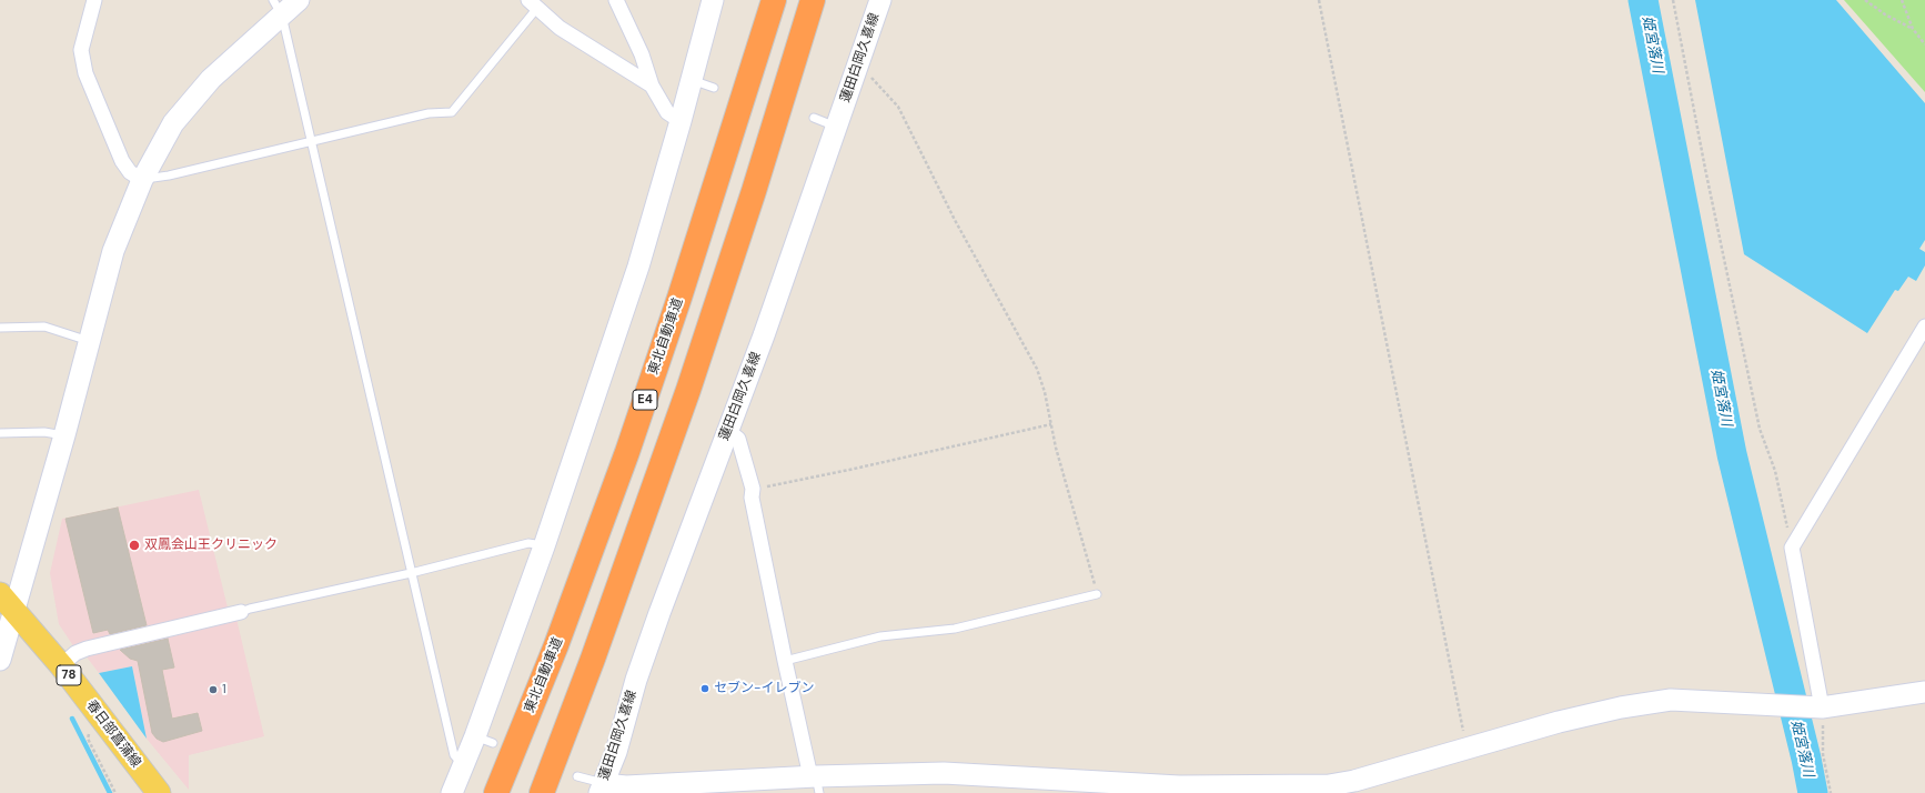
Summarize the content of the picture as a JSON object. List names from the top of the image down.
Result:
{
  "streets": {
    "highway": ["東北自動車道", "E4"],
    "main road": ["78", "春日部菖蒲線"],
    "street": ["蓮田白岡久喜線"]
  },
  "water": ["姫宮落川"],
  "places": ["双鳳会山王クリニック", "セブン-イレブン", "1"]
}
